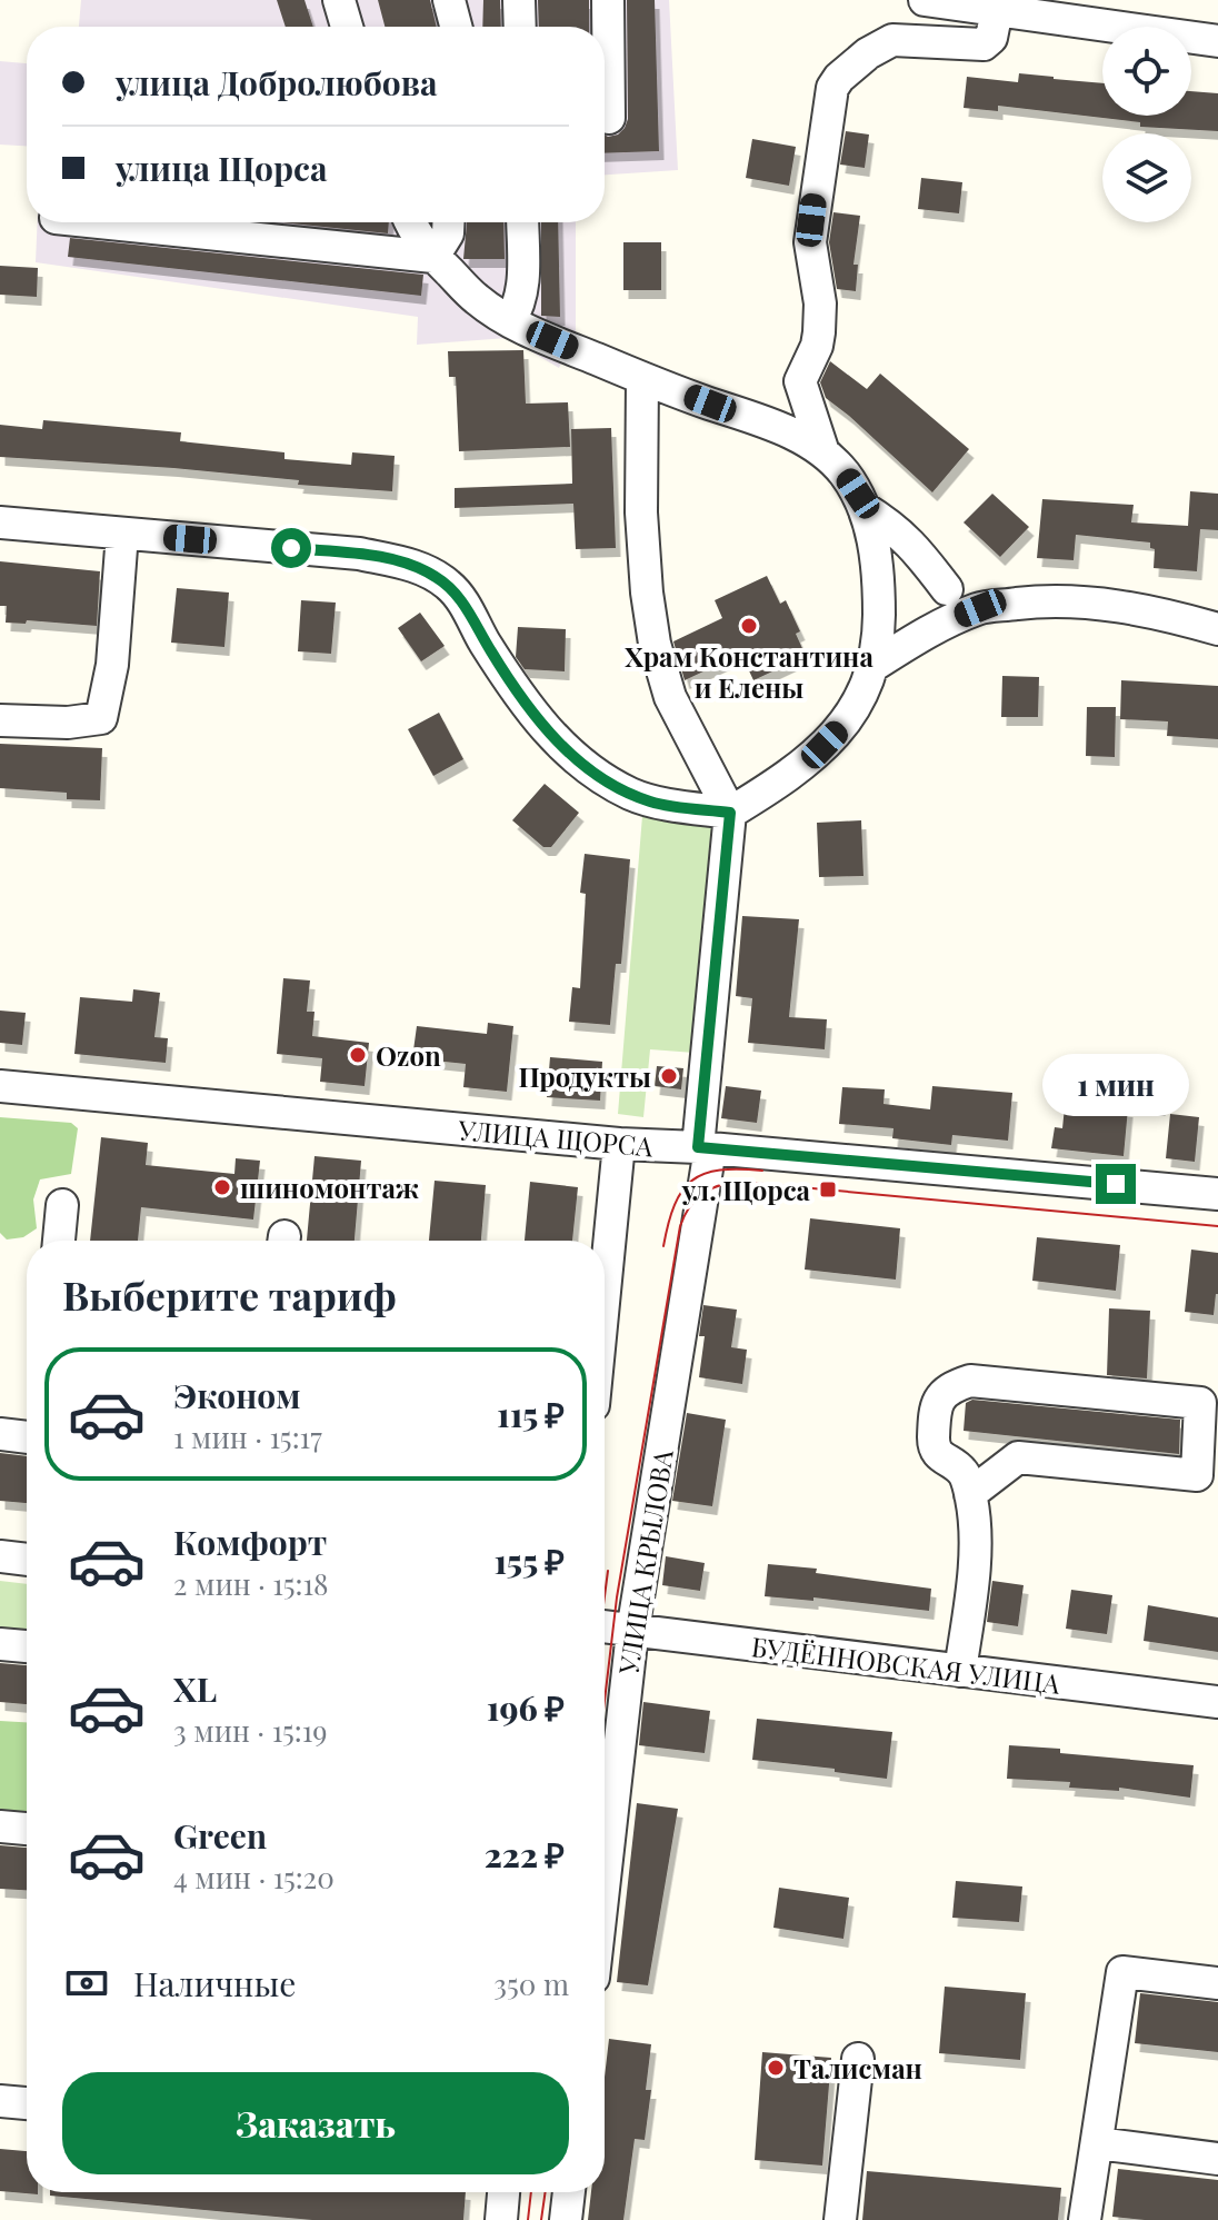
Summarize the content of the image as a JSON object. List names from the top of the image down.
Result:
{
  "streets": {
    "street": ["УЛИЦА ЩОРСА", "УЛИЦА КРЫЛОВА", "БУДЁННОВСКАЯ УЛИЦА"]
  },
  "crossings": [
    ["УЛИЦА ЩОРСА", "УЛИЦА КРЫЛОВА"],
    ["УЛИЦА КРЫЛОВА", "БУДЁННОВСКАЯ УЛИЦА"]
  ],
  "places": {
    "other": [
      "Храм Константина и Елены",
      "Ozon",
      "Продукты",
      "шиномонтаж",
      "Талисман"
    ],
    "transit": ["ул. Щорса"]
  },
  "page": {
    "banner": ["улица Добролюбова", "улица Щорса"],
    "bubble": "1 мин",
    "heading": "Выберите тариф",
    "list": [
      {
        "name": "Эконом",
        "note": "1 мин · 15:17",
        "value": "115 ₽"
      },
      {
        "name": "Комфорт",
        "note": "2 мин · 15:18",
        "value": "155 ₽"
      },
      {
        "name": "XL",
        "note": "3 мин · 15:19",
        "value": "196 ₽"
      },
      {
        "name": "Green",
        "note": "4 мин · 15:20",
        "value": "222 ₽"
      }
    ],
    "pay": ["Наличные", "350 m"],
    "buttons": "Заказать"
  }
}
